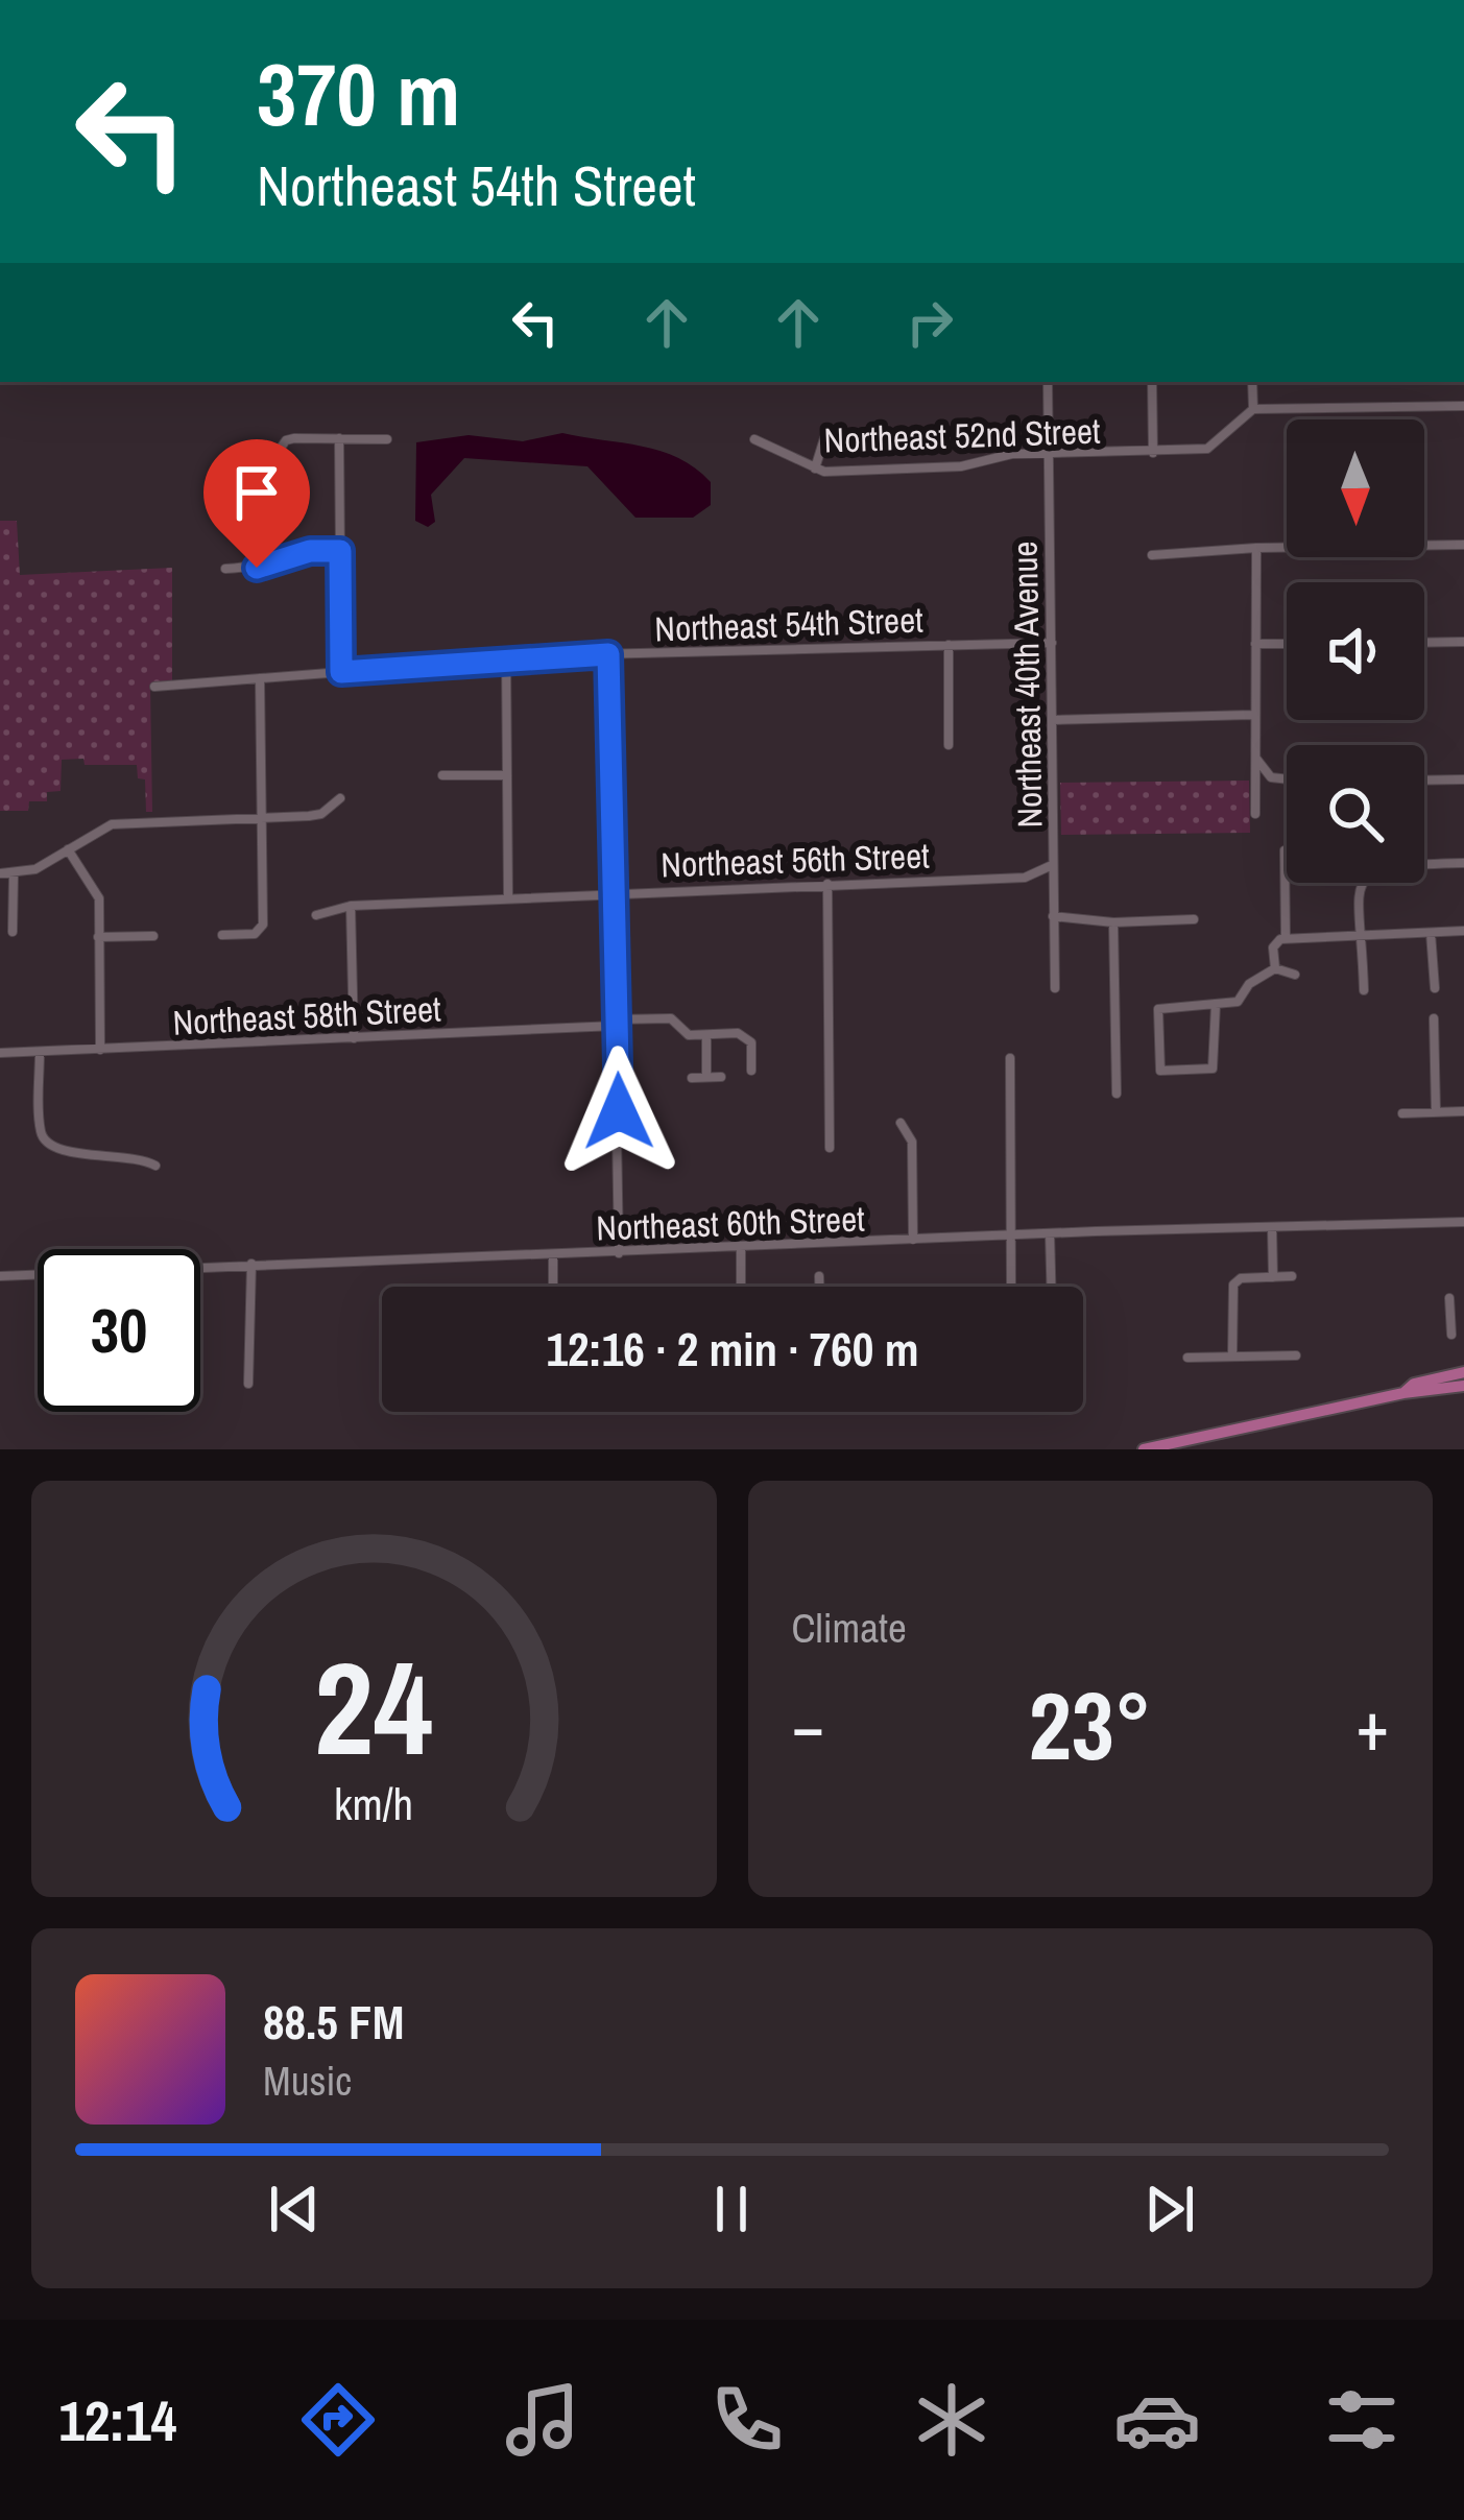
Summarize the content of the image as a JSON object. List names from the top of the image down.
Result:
{
  "streets": {
    "street": [
      "Northeast 52nd Street",
      "Northeast 54th Street",
      "Northeast 40th Avenue",
      "Northeast 56th Street",
      "Northeast 58th Street",
      "Northeast 60th Street"
    ]
  },
  "crossings": [
    ["Northeast 52nd Street", "Northeast 40th Avenue"],
    ["Northeast 54th Street", "Northeast 40th Avenue"],
    ["Northeast 40th Avenue", "Northeast 56th Street"]
  ],
  "north": "bottom",
  "page": {
    "turn": ["370 m", "Northeast 54th Street"],
    "limit": "30",
    "trip": "12:16 · 2 min · 760 m",
    "tile": "Climate",
    "heat": ["−", "23°", "+"],
    "song": ["88.5 FM", "Music"],
    "tabs": "12:14",
    "gauge": ["24", "km/h"]
  }
}
